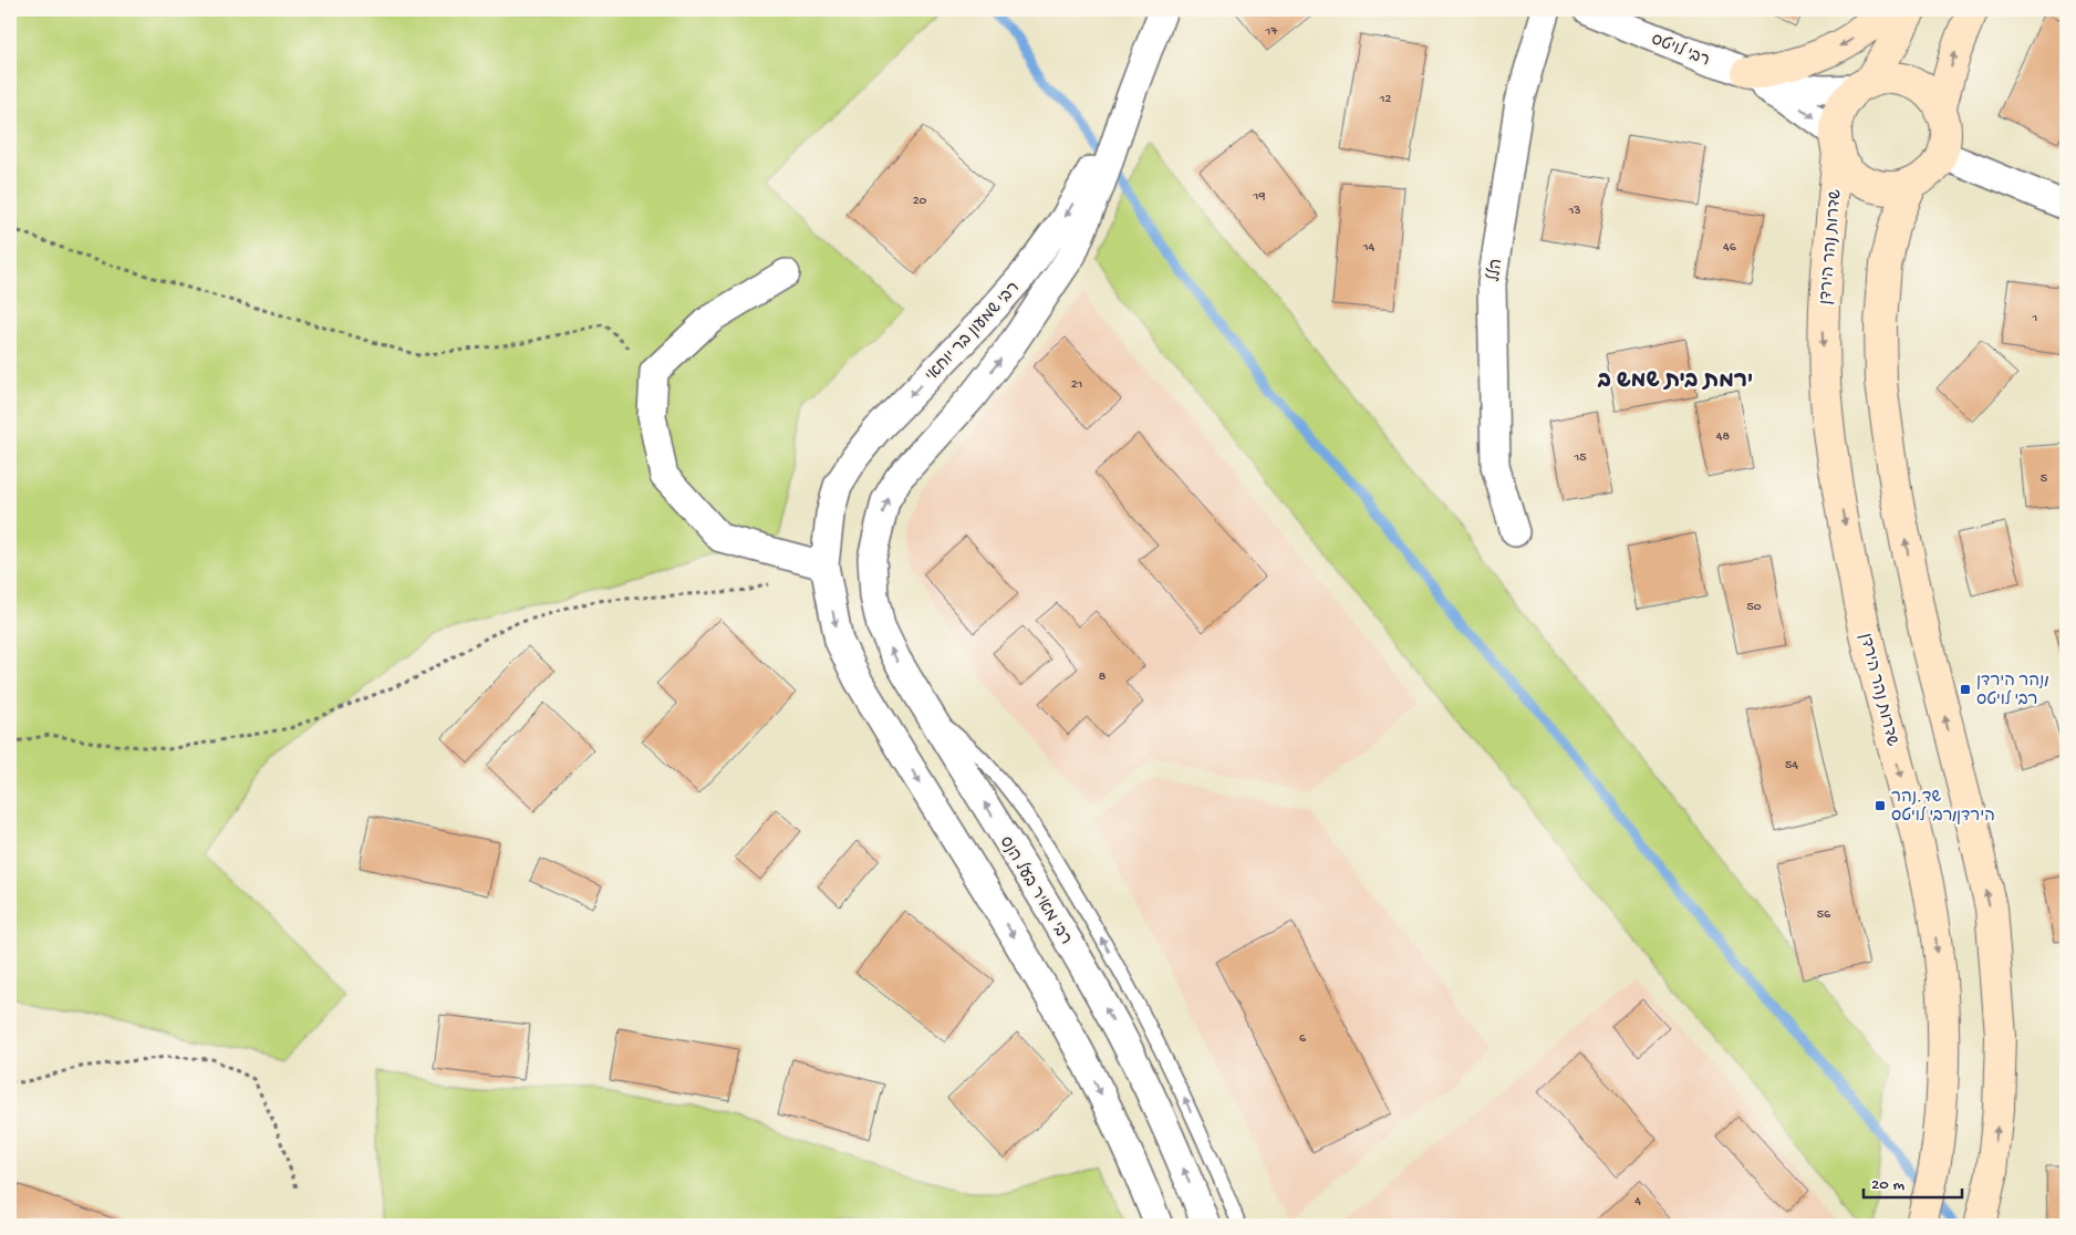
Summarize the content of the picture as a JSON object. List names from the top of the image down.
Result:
{
  "streets": {
    "main road": ["שדרות נהר הירדן"],
    "street": [
      "רבי לויטס",
      "הלל",
      "רבי שמעון בר יוחאי",
      "רבי מאיר בעל הנס"
    ]
  },
  "crossings": [
    ["רבי לויטס", "שדרות נהר הירדן"],
    ["רבי שמעון בר יוחאי", "רבי מאיר בעל הנס"]
  ],
  "districts": ["רמת בית שמש ב'"],
  "places": {
    "transit": ["נהר הירדן/ רבי לויטס", "שד.נהר הירדן/רבי לויטס"]
  },
  "house_numbers": [
    "17",
    "12",
    "19",
    "20",
    "13",
    "14",
    "46",
    "1",
    "21",
    "48",
    "15",
    "5",
    "50",
    "8",
    "54",
    "56",
    "6",
    "4"
  ],
  "scale_bar": "20 m"
}
